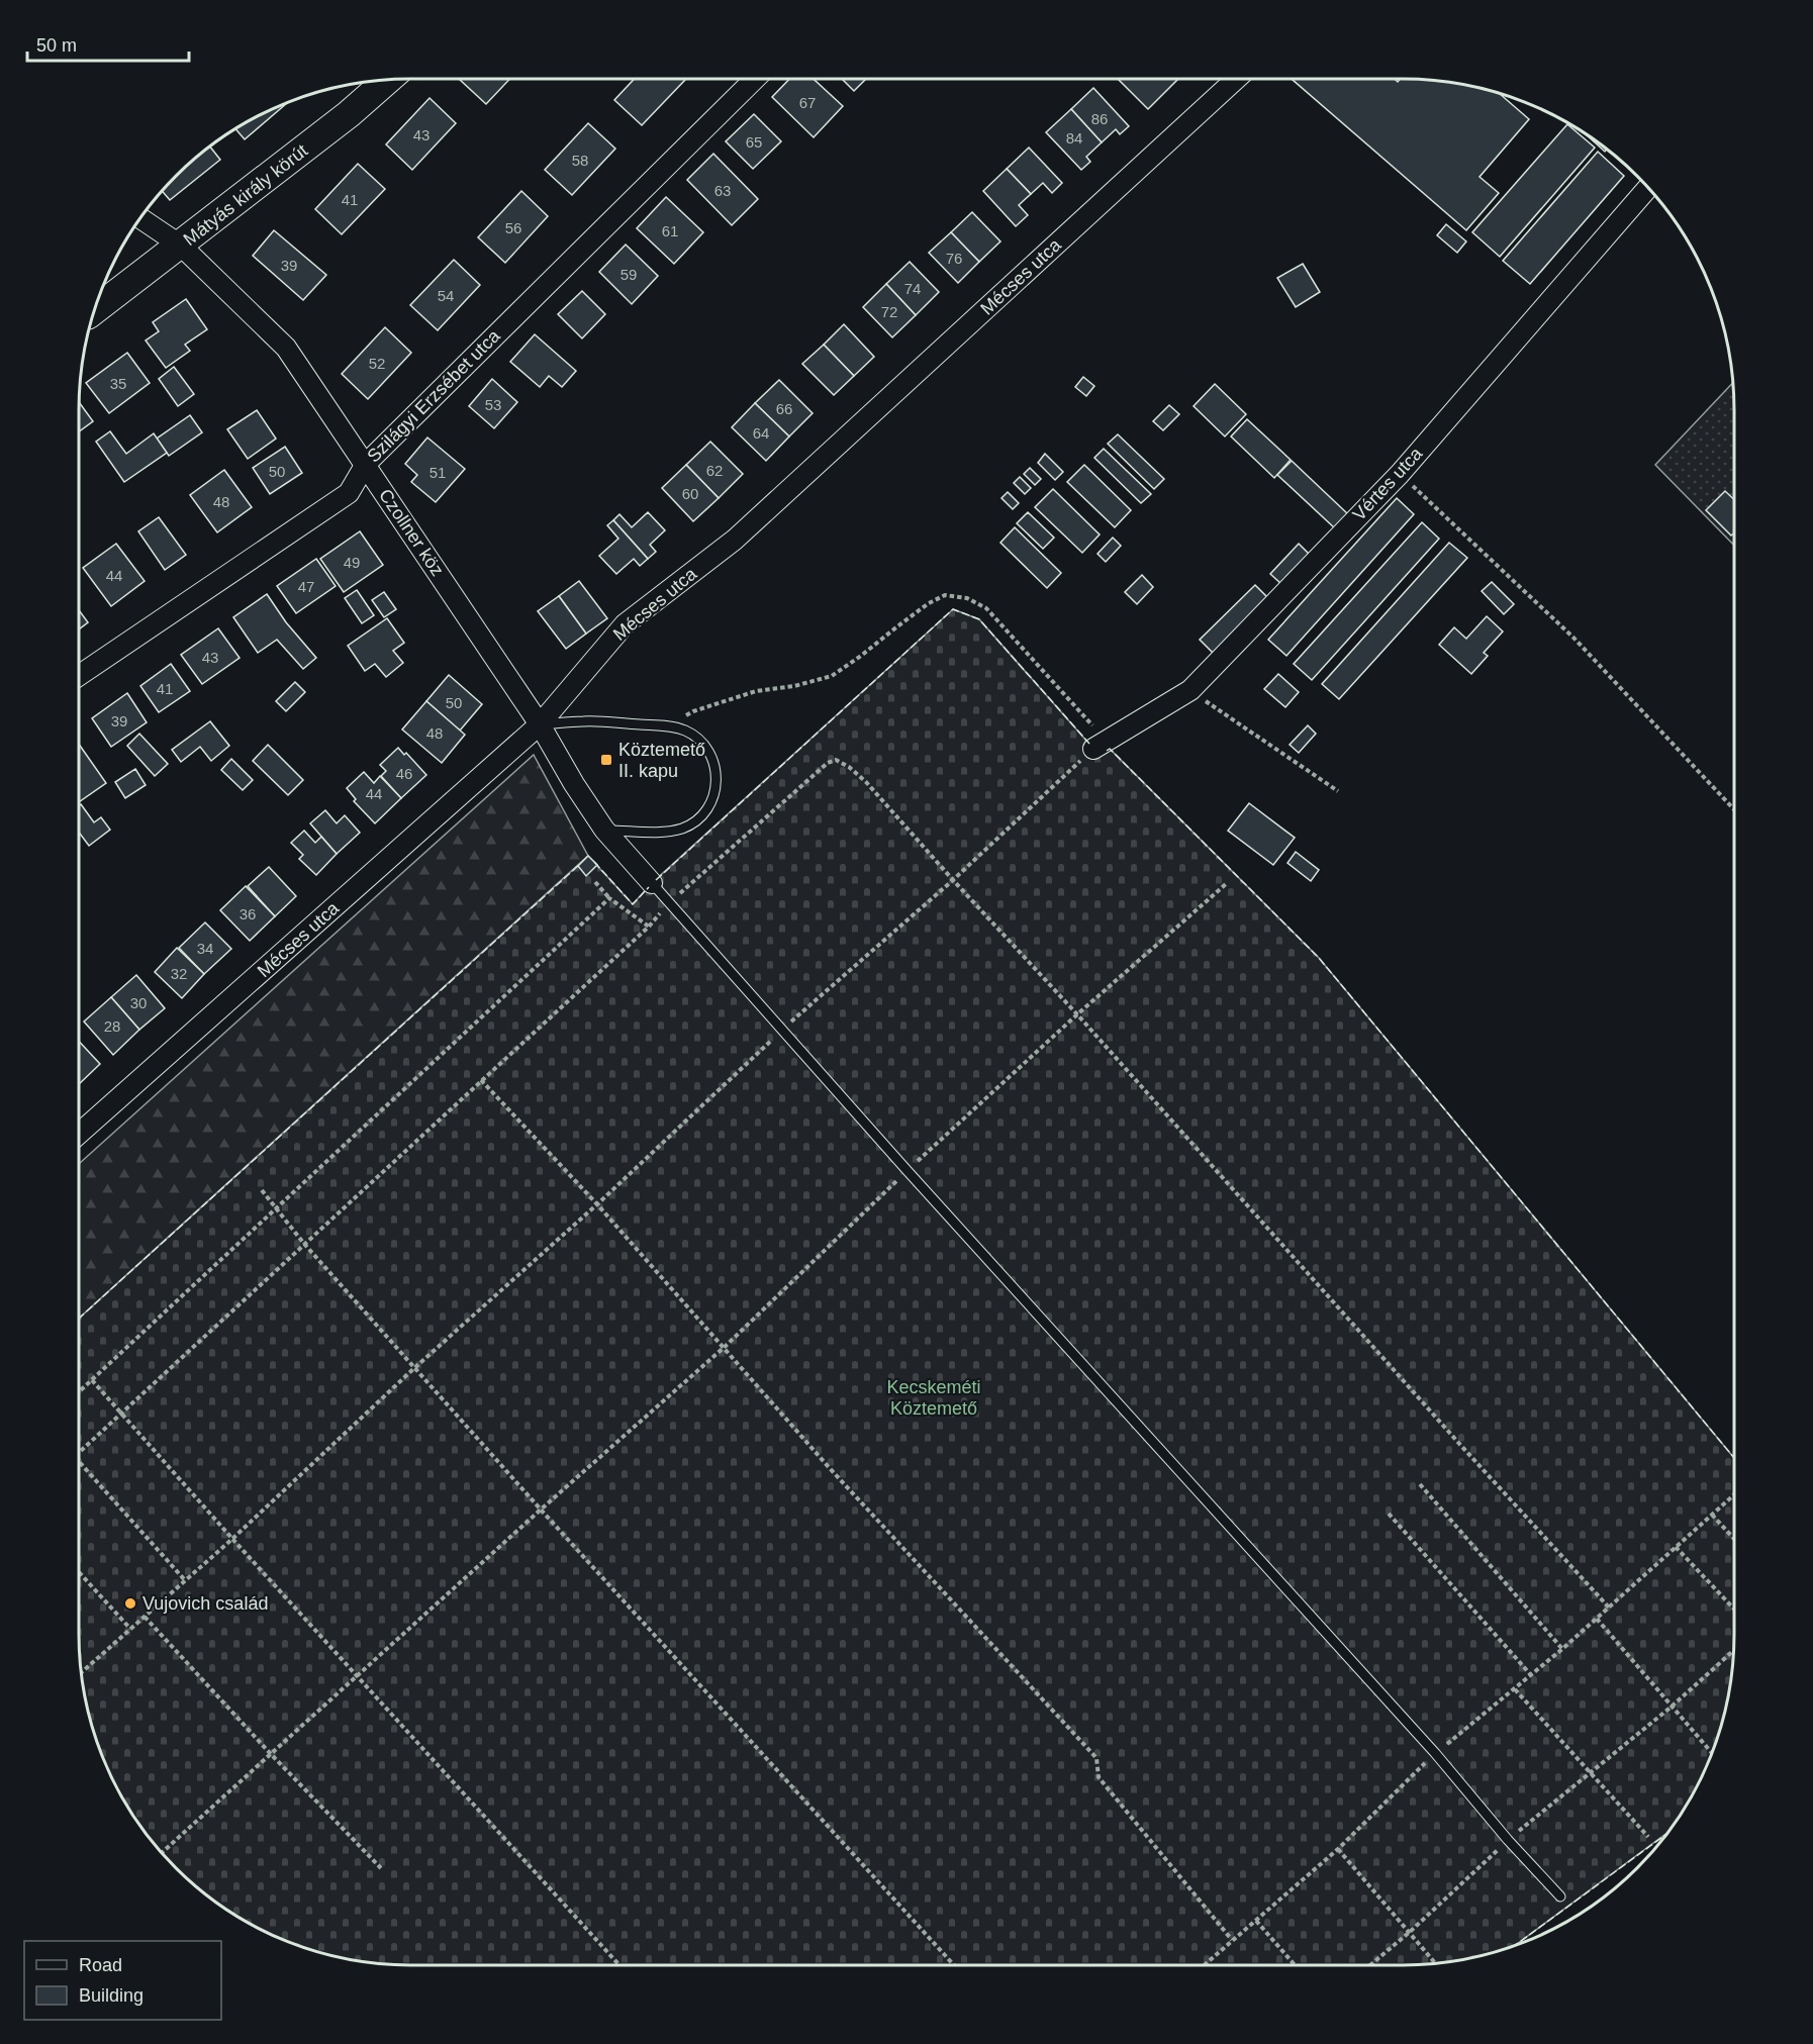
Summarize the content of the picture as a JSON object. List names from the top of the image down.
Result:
{
  "streets": {
    "street": [
      "Mátyás király körút",
      "Mécses utca",
      "Szilágyi Erzsébet utca",
      "Vértes utca",
      "Czollner köz"
    ]
  },
  "crossings": [
    ["Mátyás király körút", "Czollner köz"],
    ["Mécses utca", "Czollner köz"],
    ["Szilágyi Erzsébet utca", "Czollner köz"]
  ],
  "parks": ["Kecskeméti Köztemető"],
  "places": {
    "transit": ["Köztemető II. kapu"],
    "other": ["Vujovich család"]
  },
  "house_numbers": [
    "67",
    "86",
    "43",
    "84",
    "65",
    "58",
    "63",
    "41",
    "56",
    "61",
    "76",
    "39",
    "59",
    "74",
    "54",
    "72",
    "52",
    "35",
    "53",
    "66",
    "64",
    "62",
    "50",
    "51",
    "60",
    "48",
    "49",
    "44",
    "47",
    "43",
    "41",
    "50",
    "39",
    "48",
    "46",
    "44",
    "36",
    "34",
    "32",
    "30",
    "28"
  ],
  "legend": ["Road", "Building"],
  "scale_bar": "50 m"
}
